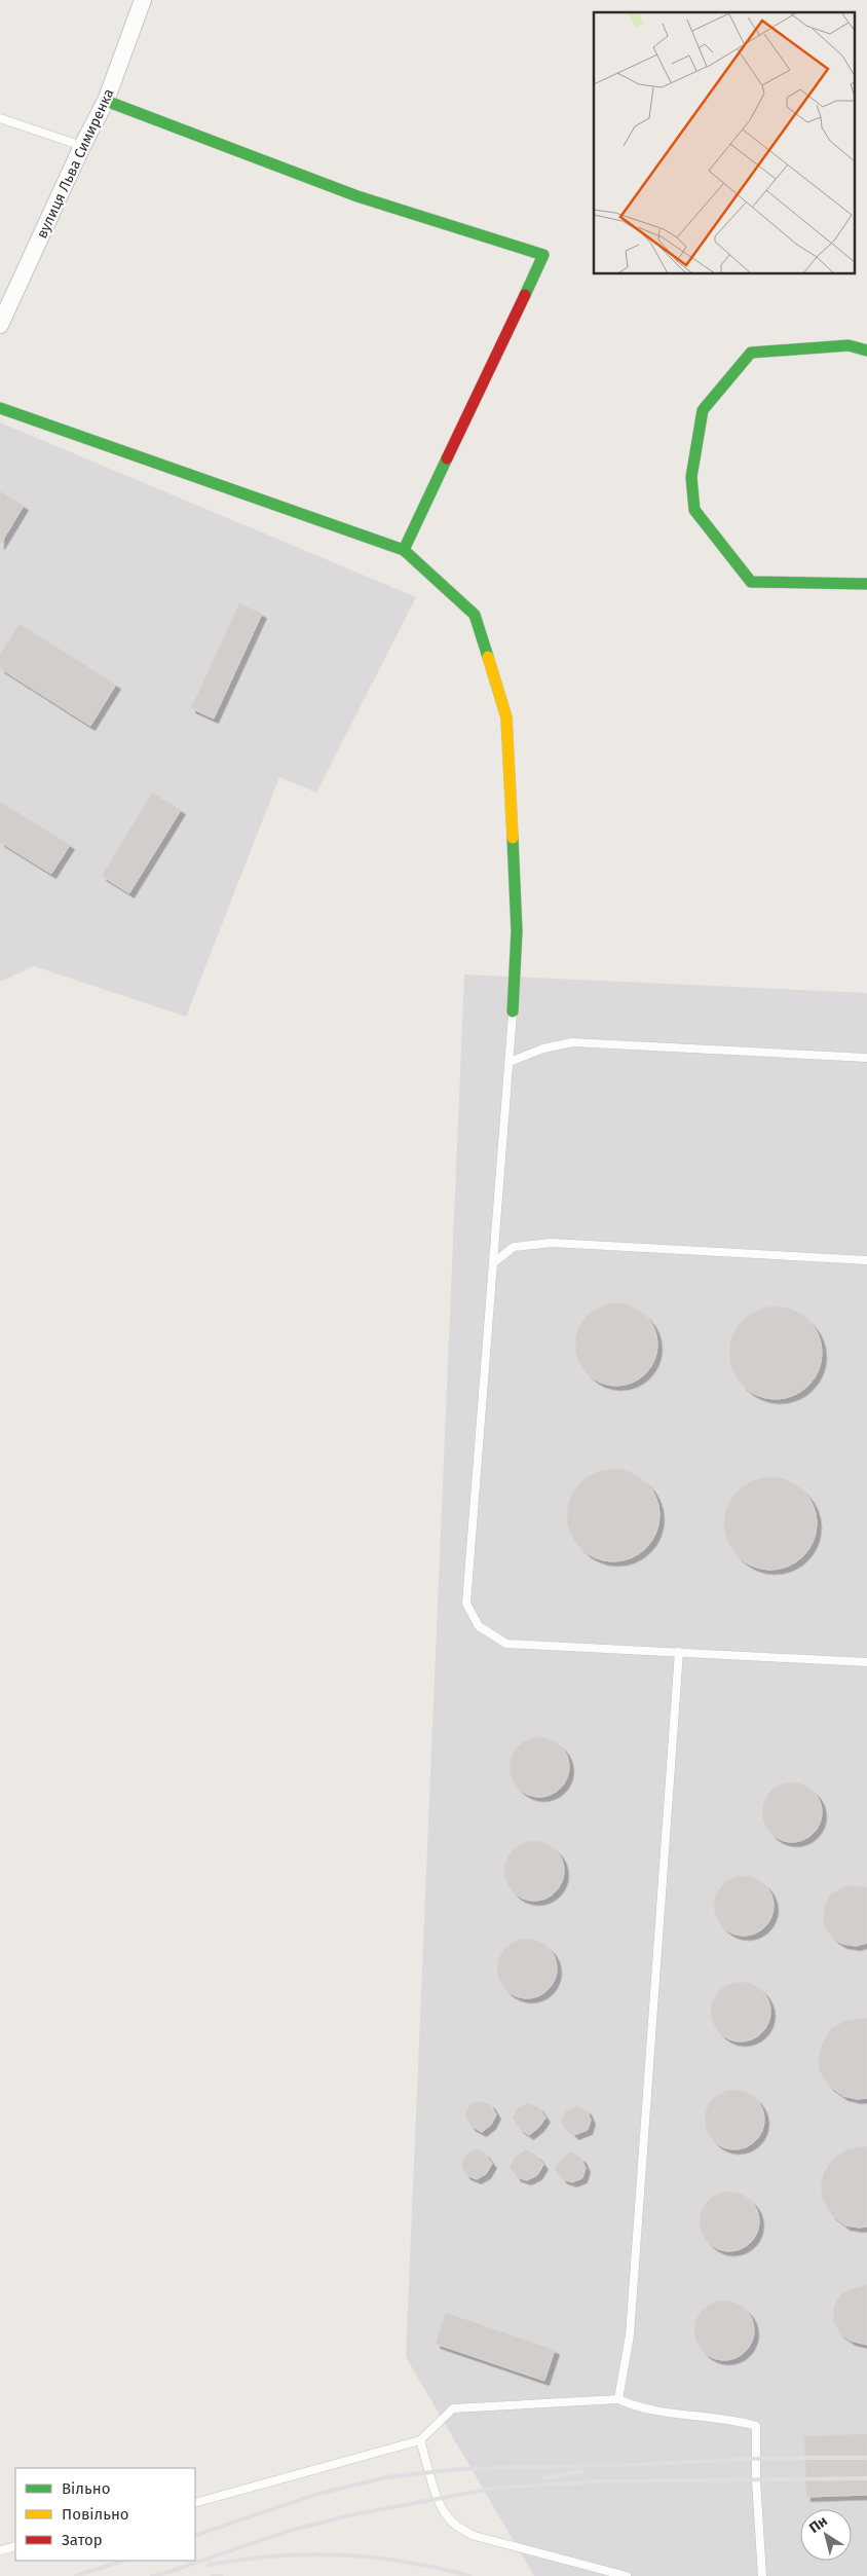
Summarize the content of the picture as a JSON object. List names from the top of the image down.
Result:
{
  "streets": {
    "street": ["вулиця Льва Симиренка"]
  },
  "legend": ["Вільно", "Повільно", "Затор"],
  "north": "top left"
}
